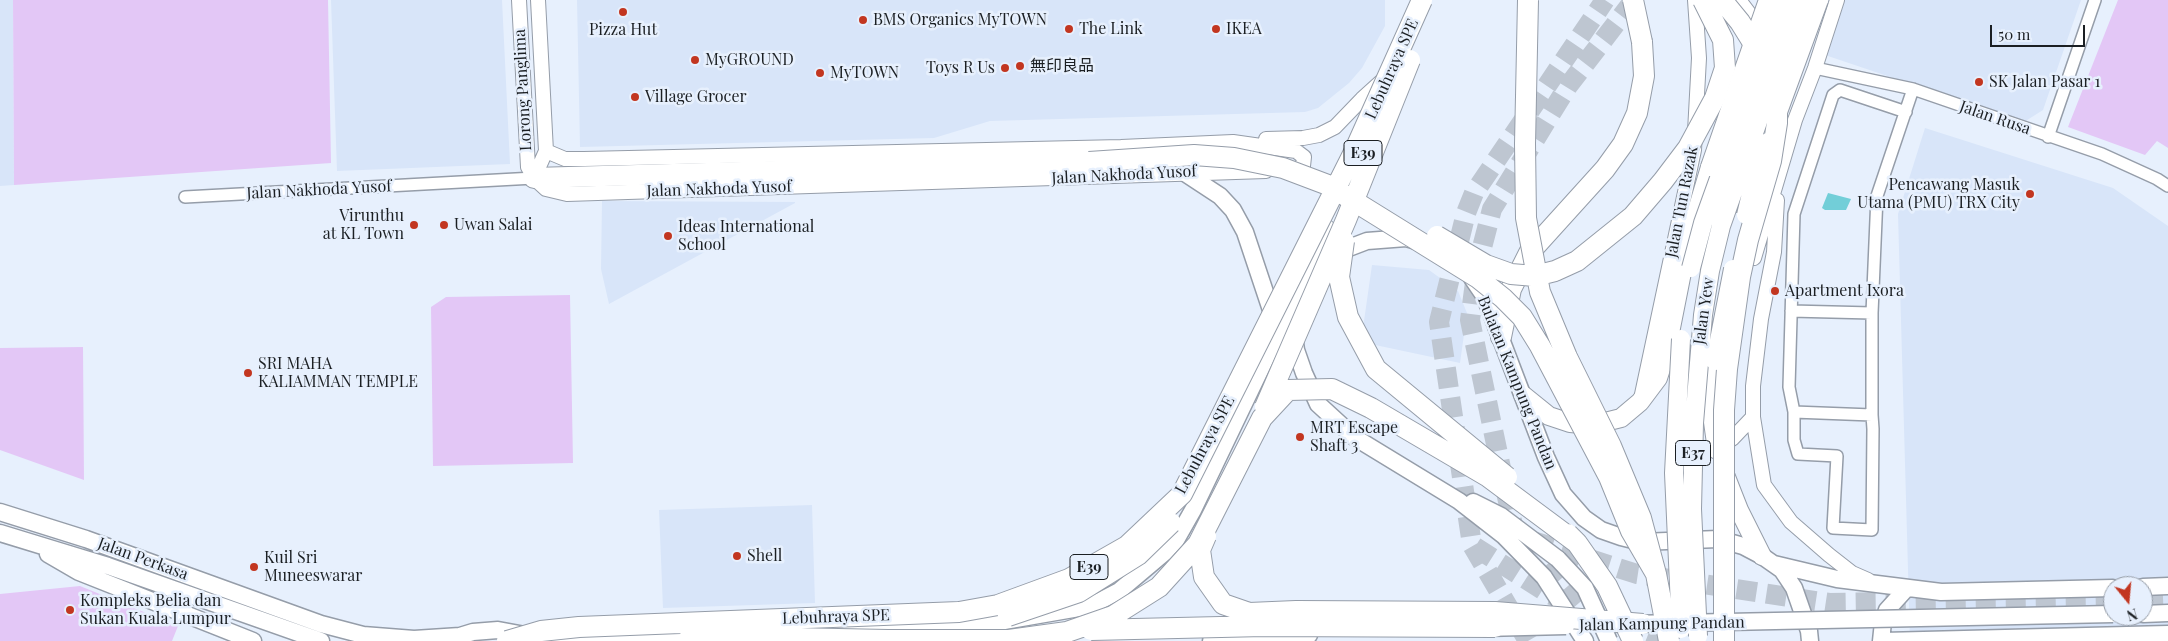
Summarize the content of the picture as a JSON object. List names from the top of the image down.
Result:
{
  "streets": {
    "highway": ["Lebuhraya SPE", "E39"],
    "main road": [
      "Jalan Yew",
      "Bulatan Kampung Pandan",
      "E37",
      "Jalan Perkasa",
      "Jalan Kampung Pandan"
    ],
    "street": [
      "Lorong Panglima",
      "Jalan Rusa",
      "Jalan Nakhoda Yusof",
      "Jalan Tun Razak"
    ]
  },
  "crossings": [
    ["Lorong Panglima", "Jalan Nakhoda Yusof"]
  ],
  "places": [
    "Pizza Hut",
    "BMS Organics MyTOWN",
    "The Link",
    "IKEA",
    "MyGROUND",
    "無印良品",
    "Toys R Us",
    "MyTOWN",
    "SK Jalan Pasar 1",
    "Village Grocer",
    "Pencawang Masuk Utama (PMU) TRX City",
    "Virunthu at KL Town",
    "Uwan Salai",
    "Ideas International School",
    "Apartment Ixora",
    "SRI MAHA KALIAMMAN TEMPLE",
    "MRT Escape Shaft 3",
    "Shell",
    "Kuil Sri Muneeswarar",
    "Kompleks Belia dan Sukan Kuala Lumpur"
  ],
  "scale_bar": "50 m",
  "north": "bottom"
}
